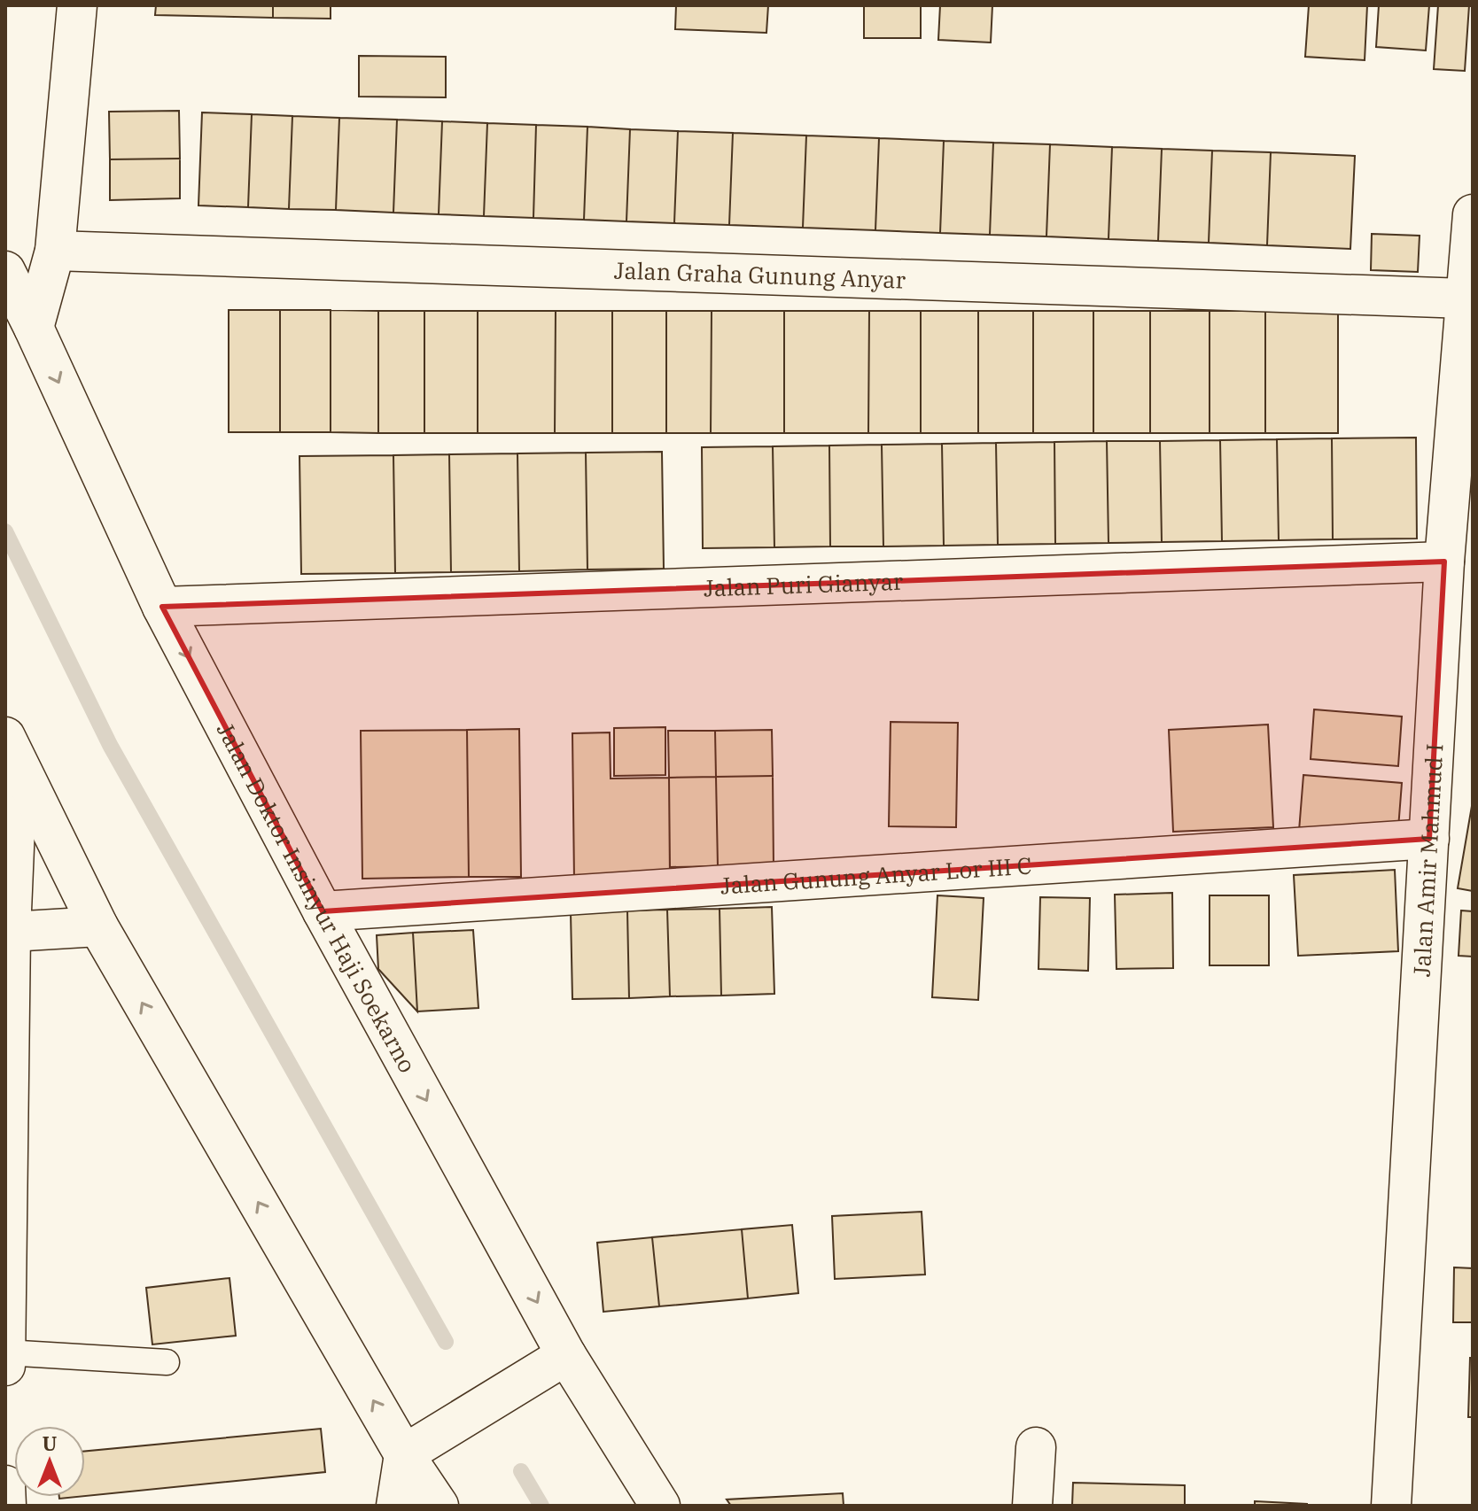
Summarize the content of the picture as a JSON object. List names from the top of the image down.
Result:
{
  "streets": {
    "street": [
      "Jalan Graha Gunung Anyar",
      "Jalan Puri Gianyar",
      "Jalan Amir Mahmud I",
      "Jalan Gunung Anyar Lor III C",
      "Jalan Doktor Insinyur Haji Soekarno"
    ]
  },
  "crossings": [
    ["Jalan Graha Gunung Anyar", "Jalan Amir Mahmud I"],
    ["Jalan Puri Gianyar", "Jalan Amir Mahmud I"],
    ["Jalan Puri Gianyar", "Jalan Doktor Insinyur Haji Soekarno"],
    ["Jalan Amir Mahmud I", "Jalan Gunung Anyar Lor III C"],
    ["Jalan Gunung Anyar Lor III C", "Jalan Doktor Insinyur Haji Soekarno"]
  ],
  "north": "top"
}
